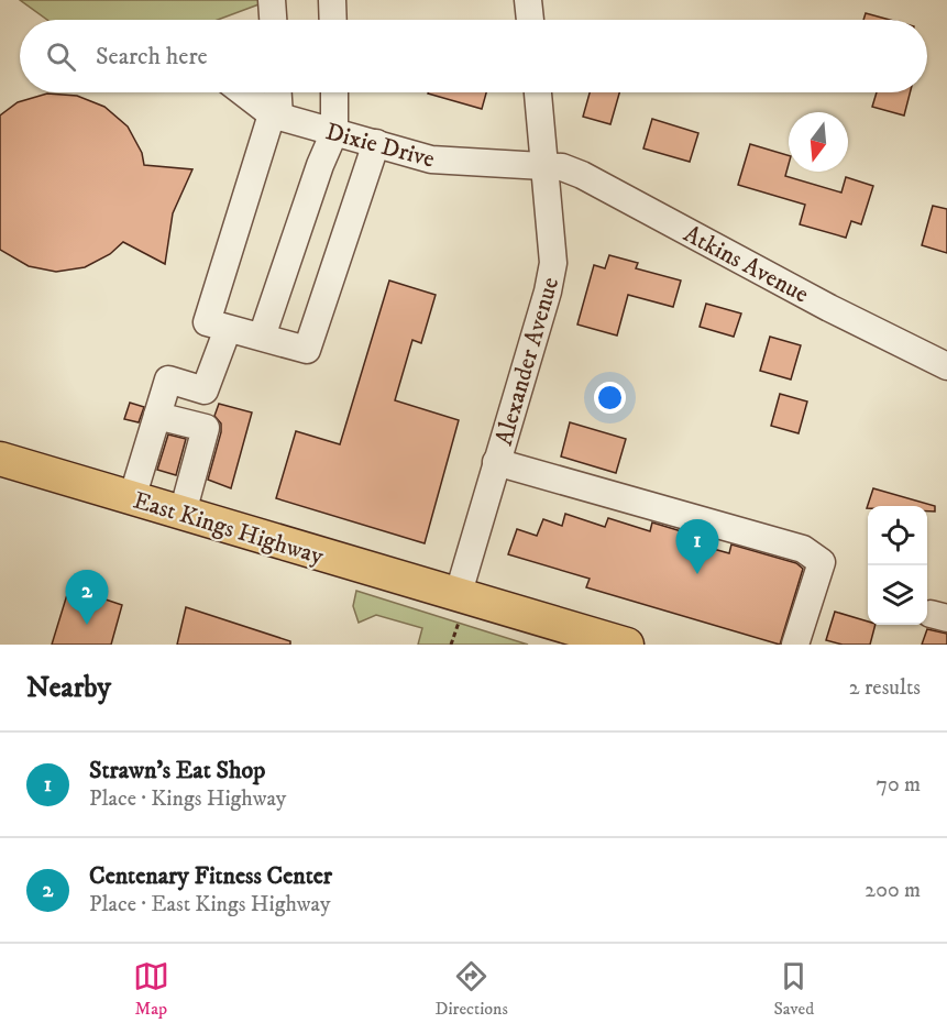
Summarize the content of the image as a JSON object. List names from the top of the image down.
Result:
{
  "streets": {
    "main road": ["East Kings Highway"],
    "street": ["Dixie Drive", "Atkins Avenue", "Alexander Avenue"]
  },
  "crossings": [
    ["Dixie Drive", "Atkins Avenue"],
    ["Dixie Drive", "Alexander Avenue"],
    ["Atkins Avenue", "Alexander Avenue"],
    ["Alexander Avenue", "East Kings Highway"]
  ],
  "north": "bottom",
  "page": {
    "search": "Search here",
    "pins": ["1", "2"],
    "heading": ["Nearby", "2 results"],
    "list": [
      {
        "mark": "1",
        "name": "Strawn's Eat Shop",
        "note": "Place · Kings Highway",
        "value": "70 m"
      },
      {
        "mark": "2",
        "name": "Centenary Fitness Center",
        "note": "Place · East Kings Highway",
        "value": "200 m"
      }
    ],
    "nav": ["Map", "Directions", "Saved"]
  }
}
